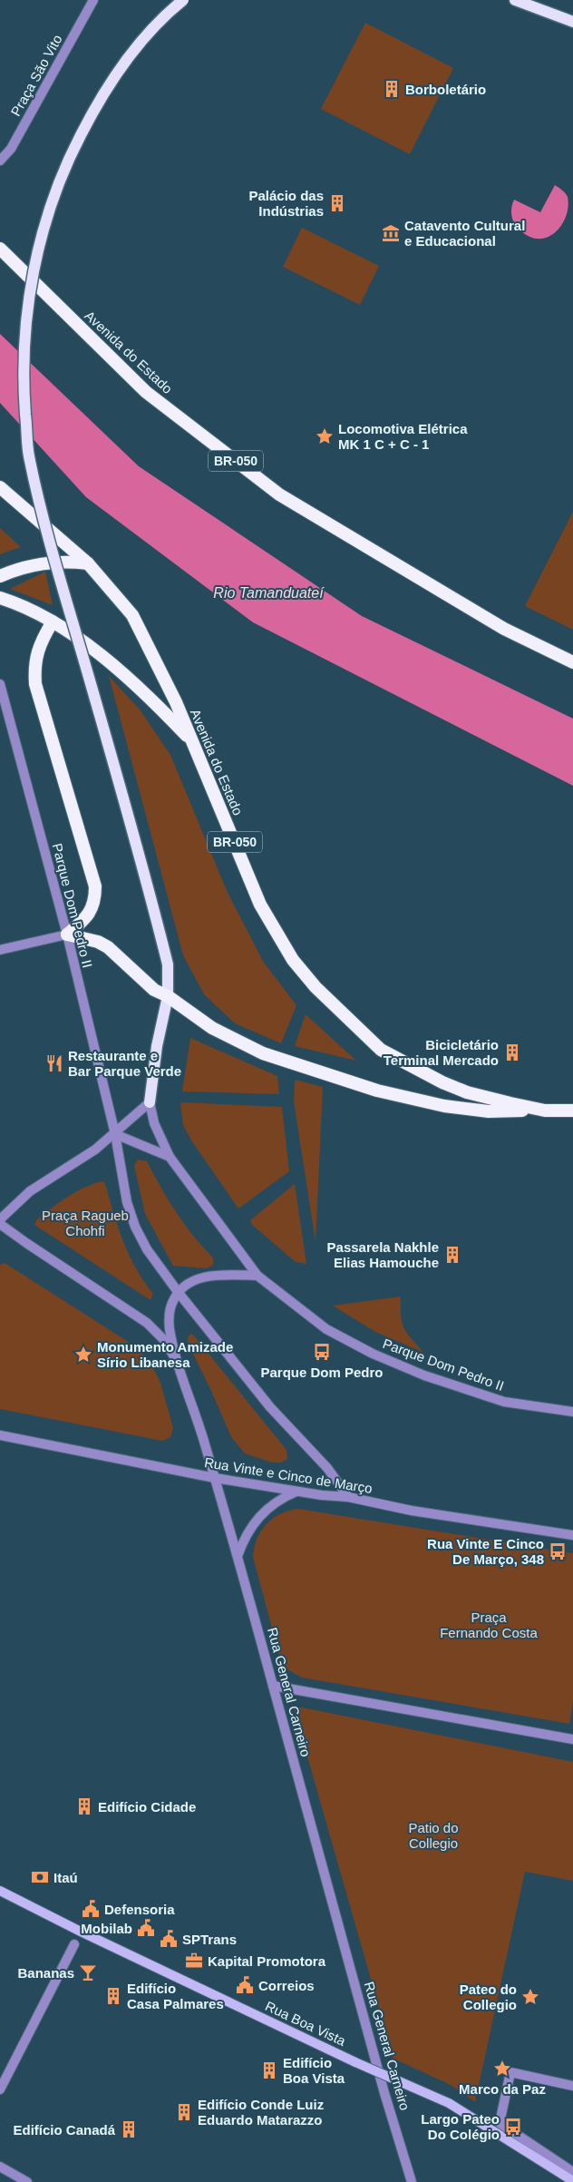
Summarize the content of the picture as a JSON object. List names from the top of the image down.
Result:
{
  "streets": {
    "highway": ["Avenida do Estado", "BR-050"],
    "main road": ["Rua Boa Vista"],
    "street": [
      "Praça São Vito",
      "Parque Dom Pedro II",
      "Rua Vinte e Cinco de Março",
      "Rua General Carneiro"
    ]
  },
  "crossings": [
    ["Parque Dom Pedro II", "Rua General Carneiro"],
    ["Rua Vinte e Cinco de Março", "Rua General Carneiro"]
  ],
  "water": ["Rio Tamanduateí"],
  "parks": ["Praça Ragueb Chohfi", "Praça Fernando Costa", "Patio do Collegio"],
  "places": {
    "building": [
      "Borboletário",
      "Palácio das Indústrias",
      "Bicicletário Terminal Mercado",
      "Passarela Nakhle Elias Hamouche",
      "Edifício Cidade",
      "Edifício Casa Palmares",
      "Edifício Boa Vista",
      "Edifício Conde Luiz Eduardo Matarazzo",
      "Edifício Canadá"
    ],
    "museum": ["Catavento Cultural e Educacional"],
    "place": [
      "Locomotiva Elétrica MK 1 C + C - 1",
      "Monumento Amizade Sírio Libanesa",
      "Pateo do Collegio",
      "Marco da Paz"
    ],
    "restaurant": ["Restaurante e Bar Parque Verde"],
    "bus stop": ["Parque Dom Pedro", "Rua Vinte E Cinco De Março, 348", "Largo Pateo Do Colégio"],
    "bank": ["Itaú"],
    "public building": [
      "Defensoria",
      "Mobilab",
      "SPTrans",
      "Correios"
    ],
    "office": ["Kapital Promotora"],
    "bar": ["Bananas"]
  }
}
